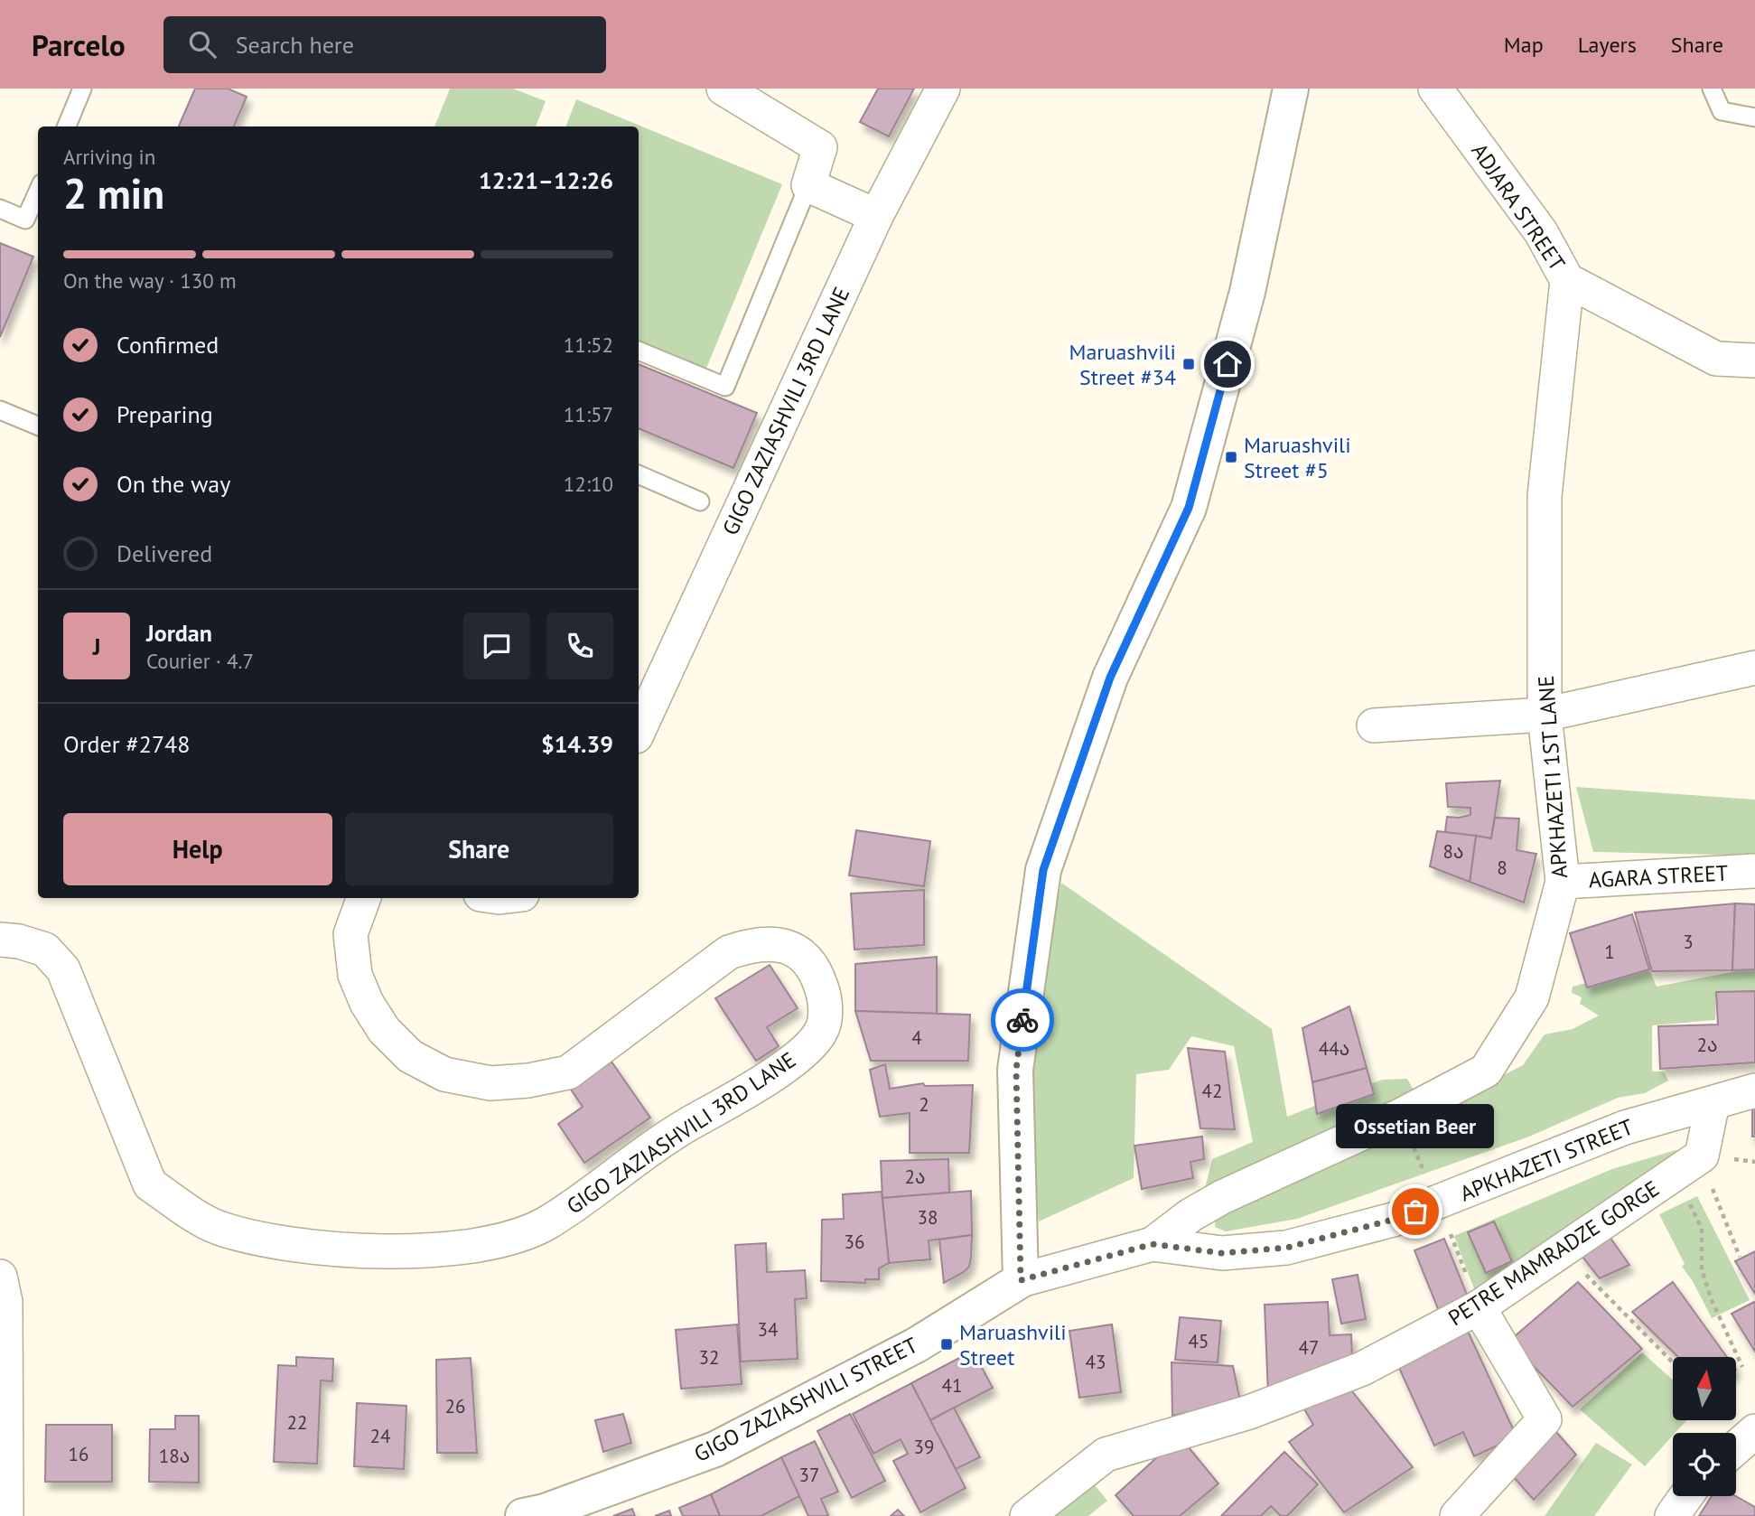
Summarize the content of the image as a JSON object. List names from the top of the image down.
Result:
{
  "streets": {
    "street": [
      "ADJARA STREET",
      "GIGO ZAZIASHVILI 3RD LANE",
      "APKHAZETI 1ST LANE",
      "AGARA STREET",
      "APKHAZETI STREET",
      "PETRE MAMRADZE GORGE",
      "GIGO ZAZIASHVILI STREET"
    ]
  },
  "crossings": [
    ["ADJARA STREET", "APKHAZETI 1ST LANE"],
    ["APKHAZETI 1ST LANE", "AGARA STREET"],
    ["APKHAZETI 1ST LANE", "APKHAZETI STREET"],
    ["APKHAZETI 1ST LANE", "GIGO ZAZIASHVILI STREET"],
    ["APKHAZETI STREET", "GIGO ZAZIASHVILI STREET"]
  ],
  "places": {
    "transit": ["Maruashvili Street #34", "Maruashvili Street #5", "Maruashvili Street"],
    "other": ["Ossetian Beer"]
  },
  "house_numbers": [
    "8ა",
    "8",
    "3",
    "1",
    "4",
    "2ა",
    "44ა",
    "42",
    "2",
    "2ა",
    "38",
    "36",
    "34",
    "45",
    "47",
    "32",
    "43",
    "41",
    "26",
    "22",
    "24",
    "39",
    "16",
    "18ა",
    "37"
  ],
  "north": "top",
  "page": {
    "header": "Parcelo",
    "search": "Search here",
    "nav": ["Map", "Layers", "Share"],
    "heading": ["2 min", "Arriving in", "12:21–12:26"],
    "panel": [
      "Jordan",
      "Courier · 4.7",
      "Order #2748",
      "$14.39"
    ],
    "bar": "On the way · 130 m",
    "list": [
      ["Confirmed", "11:52"],
      ["Preparing", "11:57"],
      ["On the way", "12:10"],
      "Delivered"
    ],
    "round": "J",
    "buttons": ["Help", "Share"],
    "bubble": "Ossetian Beer"
  }
}
